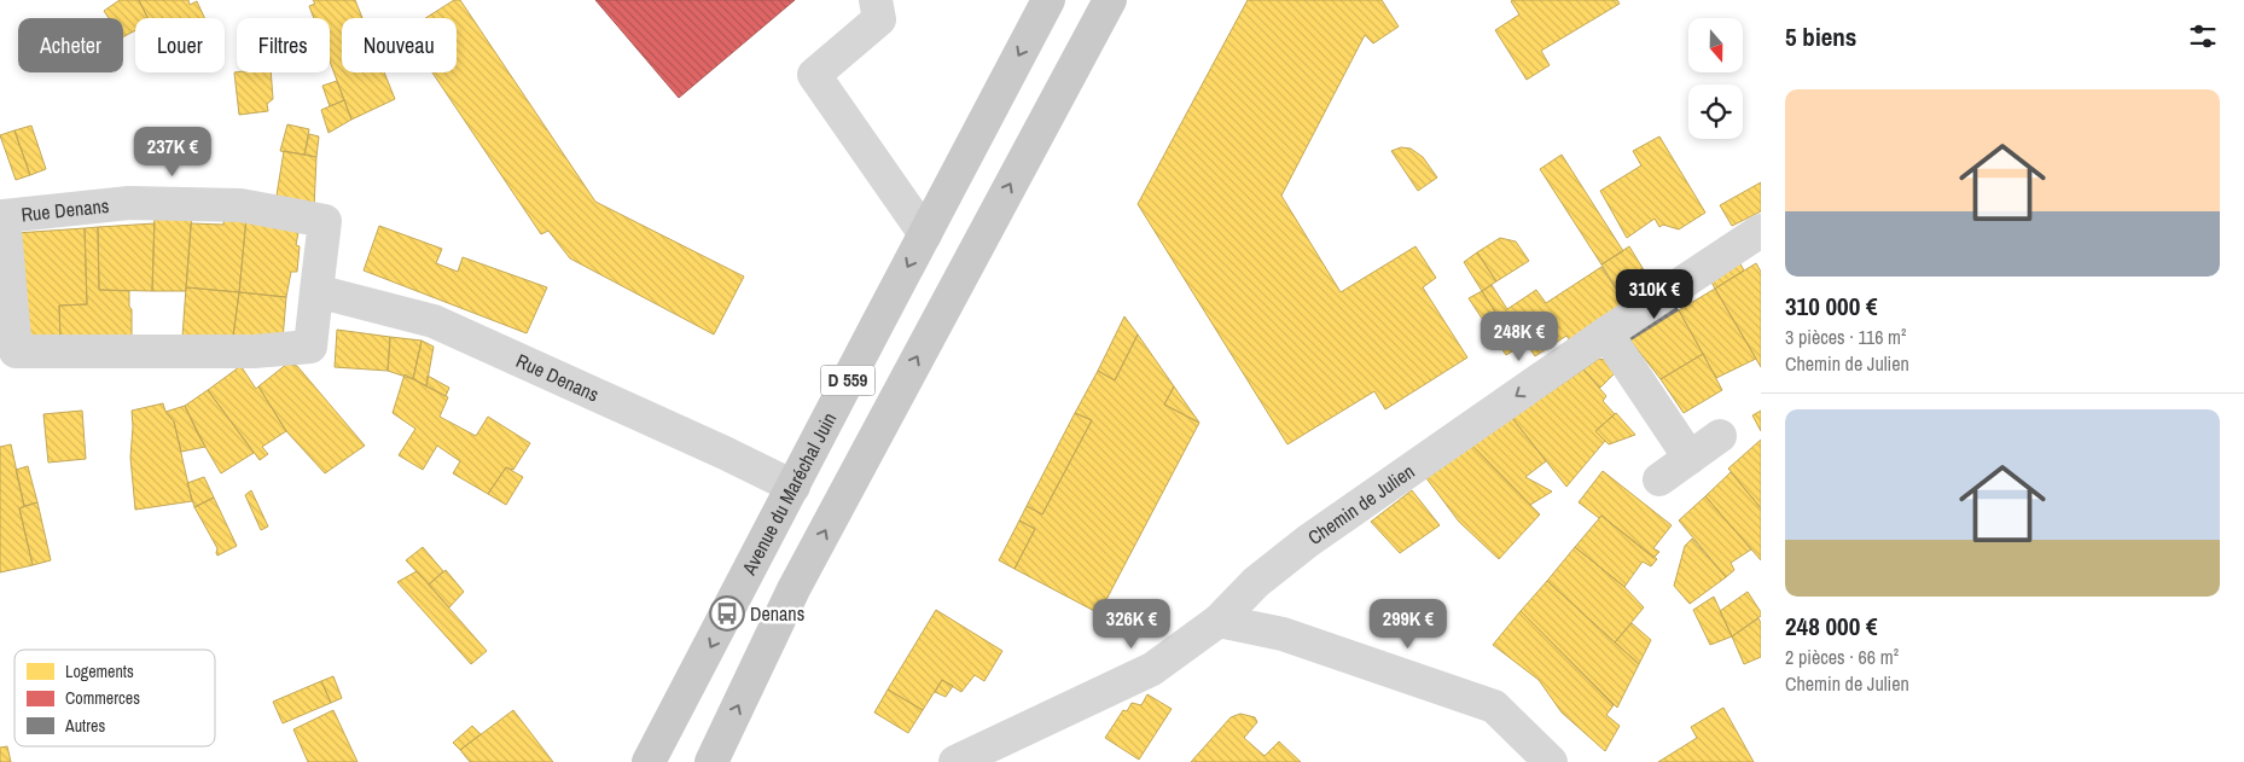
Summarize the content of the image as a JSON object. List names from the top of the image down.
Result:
{
  "streets": {
    "main road": ["D 559", "Avenue du Maréchal Juin"],
    "street": ["Rue Denans", "Chemin de Julien"]
  },
  "crossings": [
    ["Rue Denans", "Avenue du Maréchal Juin"]
  ],
  "one_way": ["Chemin de Julien"],
  "places": {
    "bus stop": ["Denans"]
  },
  "legend": ["Logements", "Commerces", "Autres"],
  "north": "bottom",
  "page": {
    "heading": "5 biens",
    "chip": [
      "Acheter",
      "Louer",
      "Filtres",
      "Nouveau"
    ],
    "list": [
      {
        "name": "310 000 €",
        "note": "3 pièces · 116 m² · Chemin de Julien"
      },
      {
        "name": "248 000 €",
        "note": "2 pièces · 66 m² · Chemin de Julien"
      }
    ],
    "price": [
      "237K €",
      "310K €",
      "248K €",
      "326K €",
      "299K €"
    ]
  }
}
